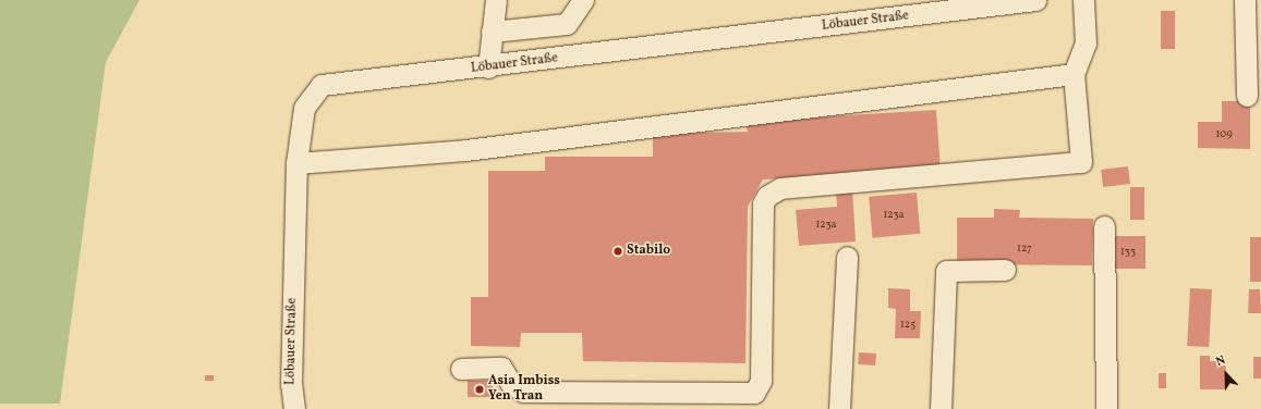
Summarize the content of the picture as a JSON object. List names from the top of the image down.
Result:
{
  "streets": {
    "street": ["Löbauer Straße"]
  },
  "places": ["Stabilo", "Asia Imbiss Yen Tran"],
  "house_numbers": [
    "109",
    "123a",
    "123a",
    "127",
    "133",
    "125"
  ],
  "north": "top left"
}
